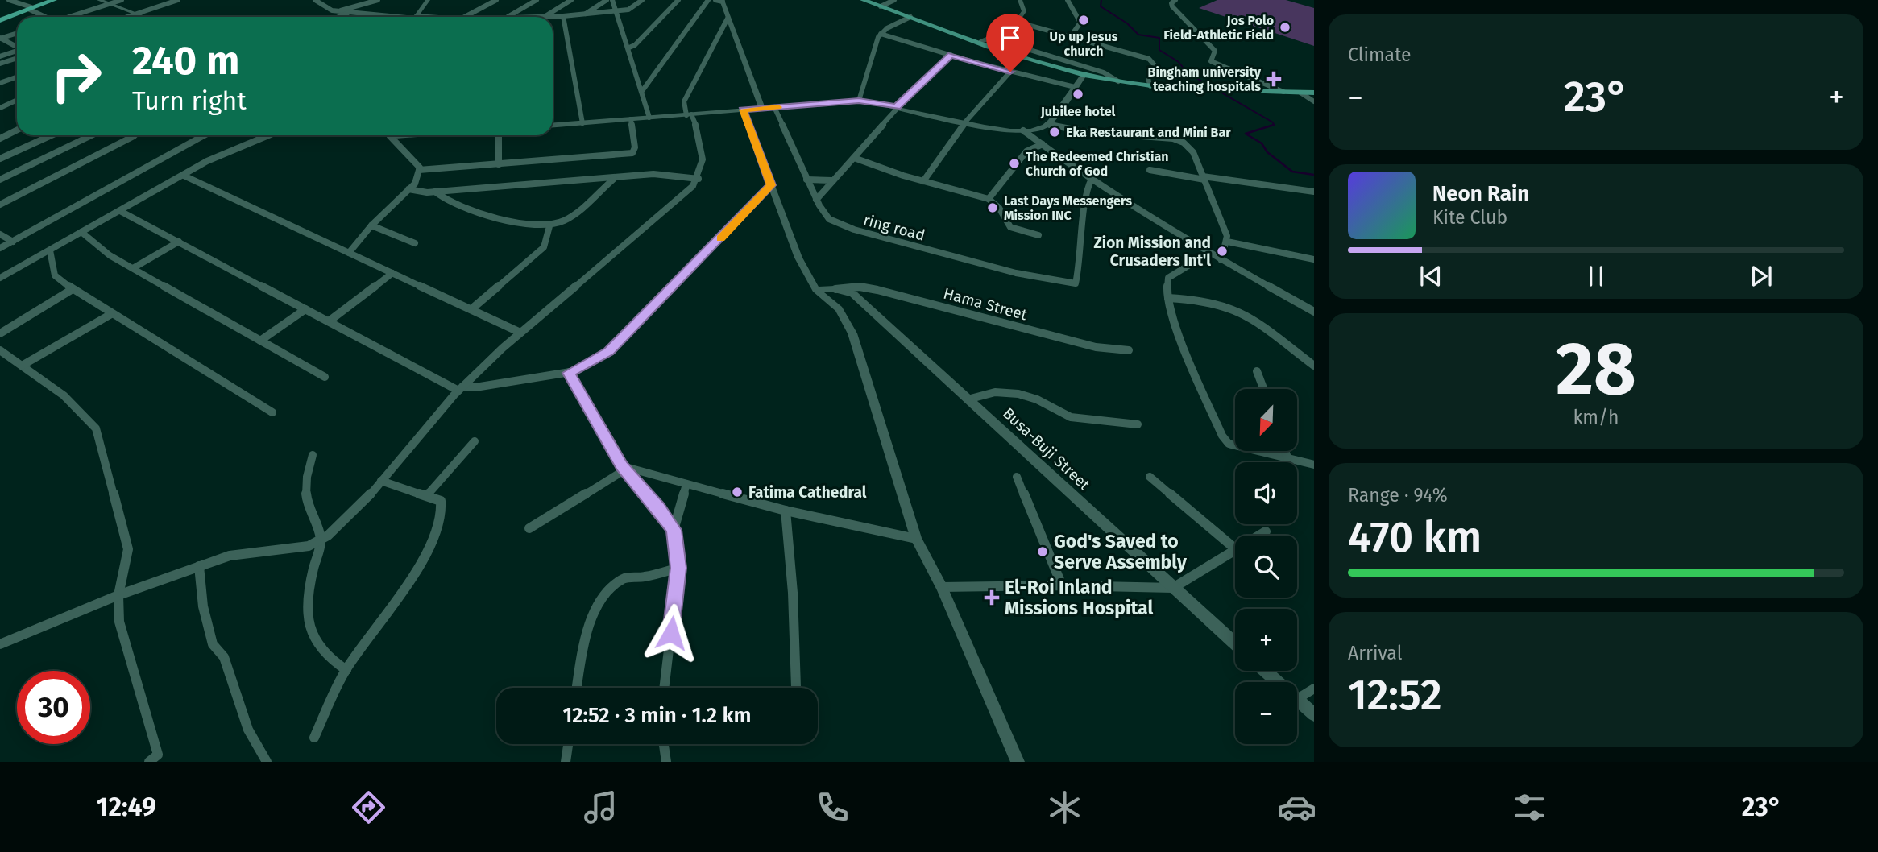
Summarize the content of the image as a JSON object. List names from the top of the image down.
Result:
{
  "streets": {
    "street": ["ring road", "Hama Street", "Busa-Buji Street"]
  },
  "crossings": [
    ["Hama Street", "Busa-Buji Street"]
  ],
  "places": {
    "other": [
      "Up up Jesus church",
      "Jos Polo Field-Athletic Field",
      "Jubilee hotel",
      "Eka Restaurant and Mini Bar",
      "The Redeemed Christian Church of God",
      "Last Days Messengers Mission INC",
      "Zion Mission and Crusaders Int'l",
      "Fatima Cathedral",
      "God's Saved to Serve Assembly"
    ],
    "health": ["Bingham university teaching hospitals", "El-Roi Inland Missions Hospital"]
  },
  "north": "bottom left",
  "page": {
    "tile": [
      "Climate",
      ["28", "km/h"],
      ["Range · 94%", "470 km"],
      ["Arrival", "12:52"]
    ],
    "turn": ["240 m", "Turn right"],
    "heat": ["−", "23°", "+"],
    "song": ["Neon Rain", "Kite Club"],
    "map_buttons": ["+", "−"],
    "limit": "30",
    "trip": "12:52 · 3 min · 1.2 km",
    "tabs": ["12:49", "23°"]
  }
}
